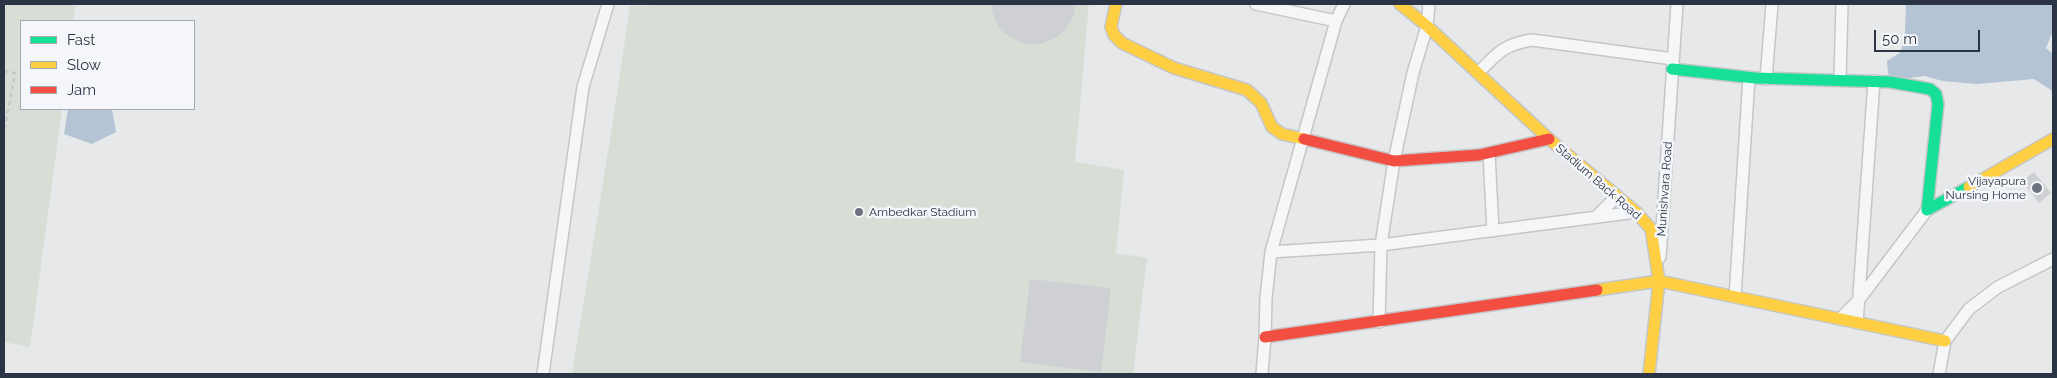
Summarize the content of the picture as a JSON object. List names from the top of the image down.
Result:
{
  "streets": {
    "street": ["Stadium Back Road", "Munishvara Road"]
  },
  "crossings": [
    ["Stadium Back Road", "Munishvara Road"]
  ],
  "places": ["Vijayapura Nursing Home", "Ambedkar Stadium"],
  "legend": ["Fast", "Slow", "Jam"],
  "scale_bar": "50 m"
}
